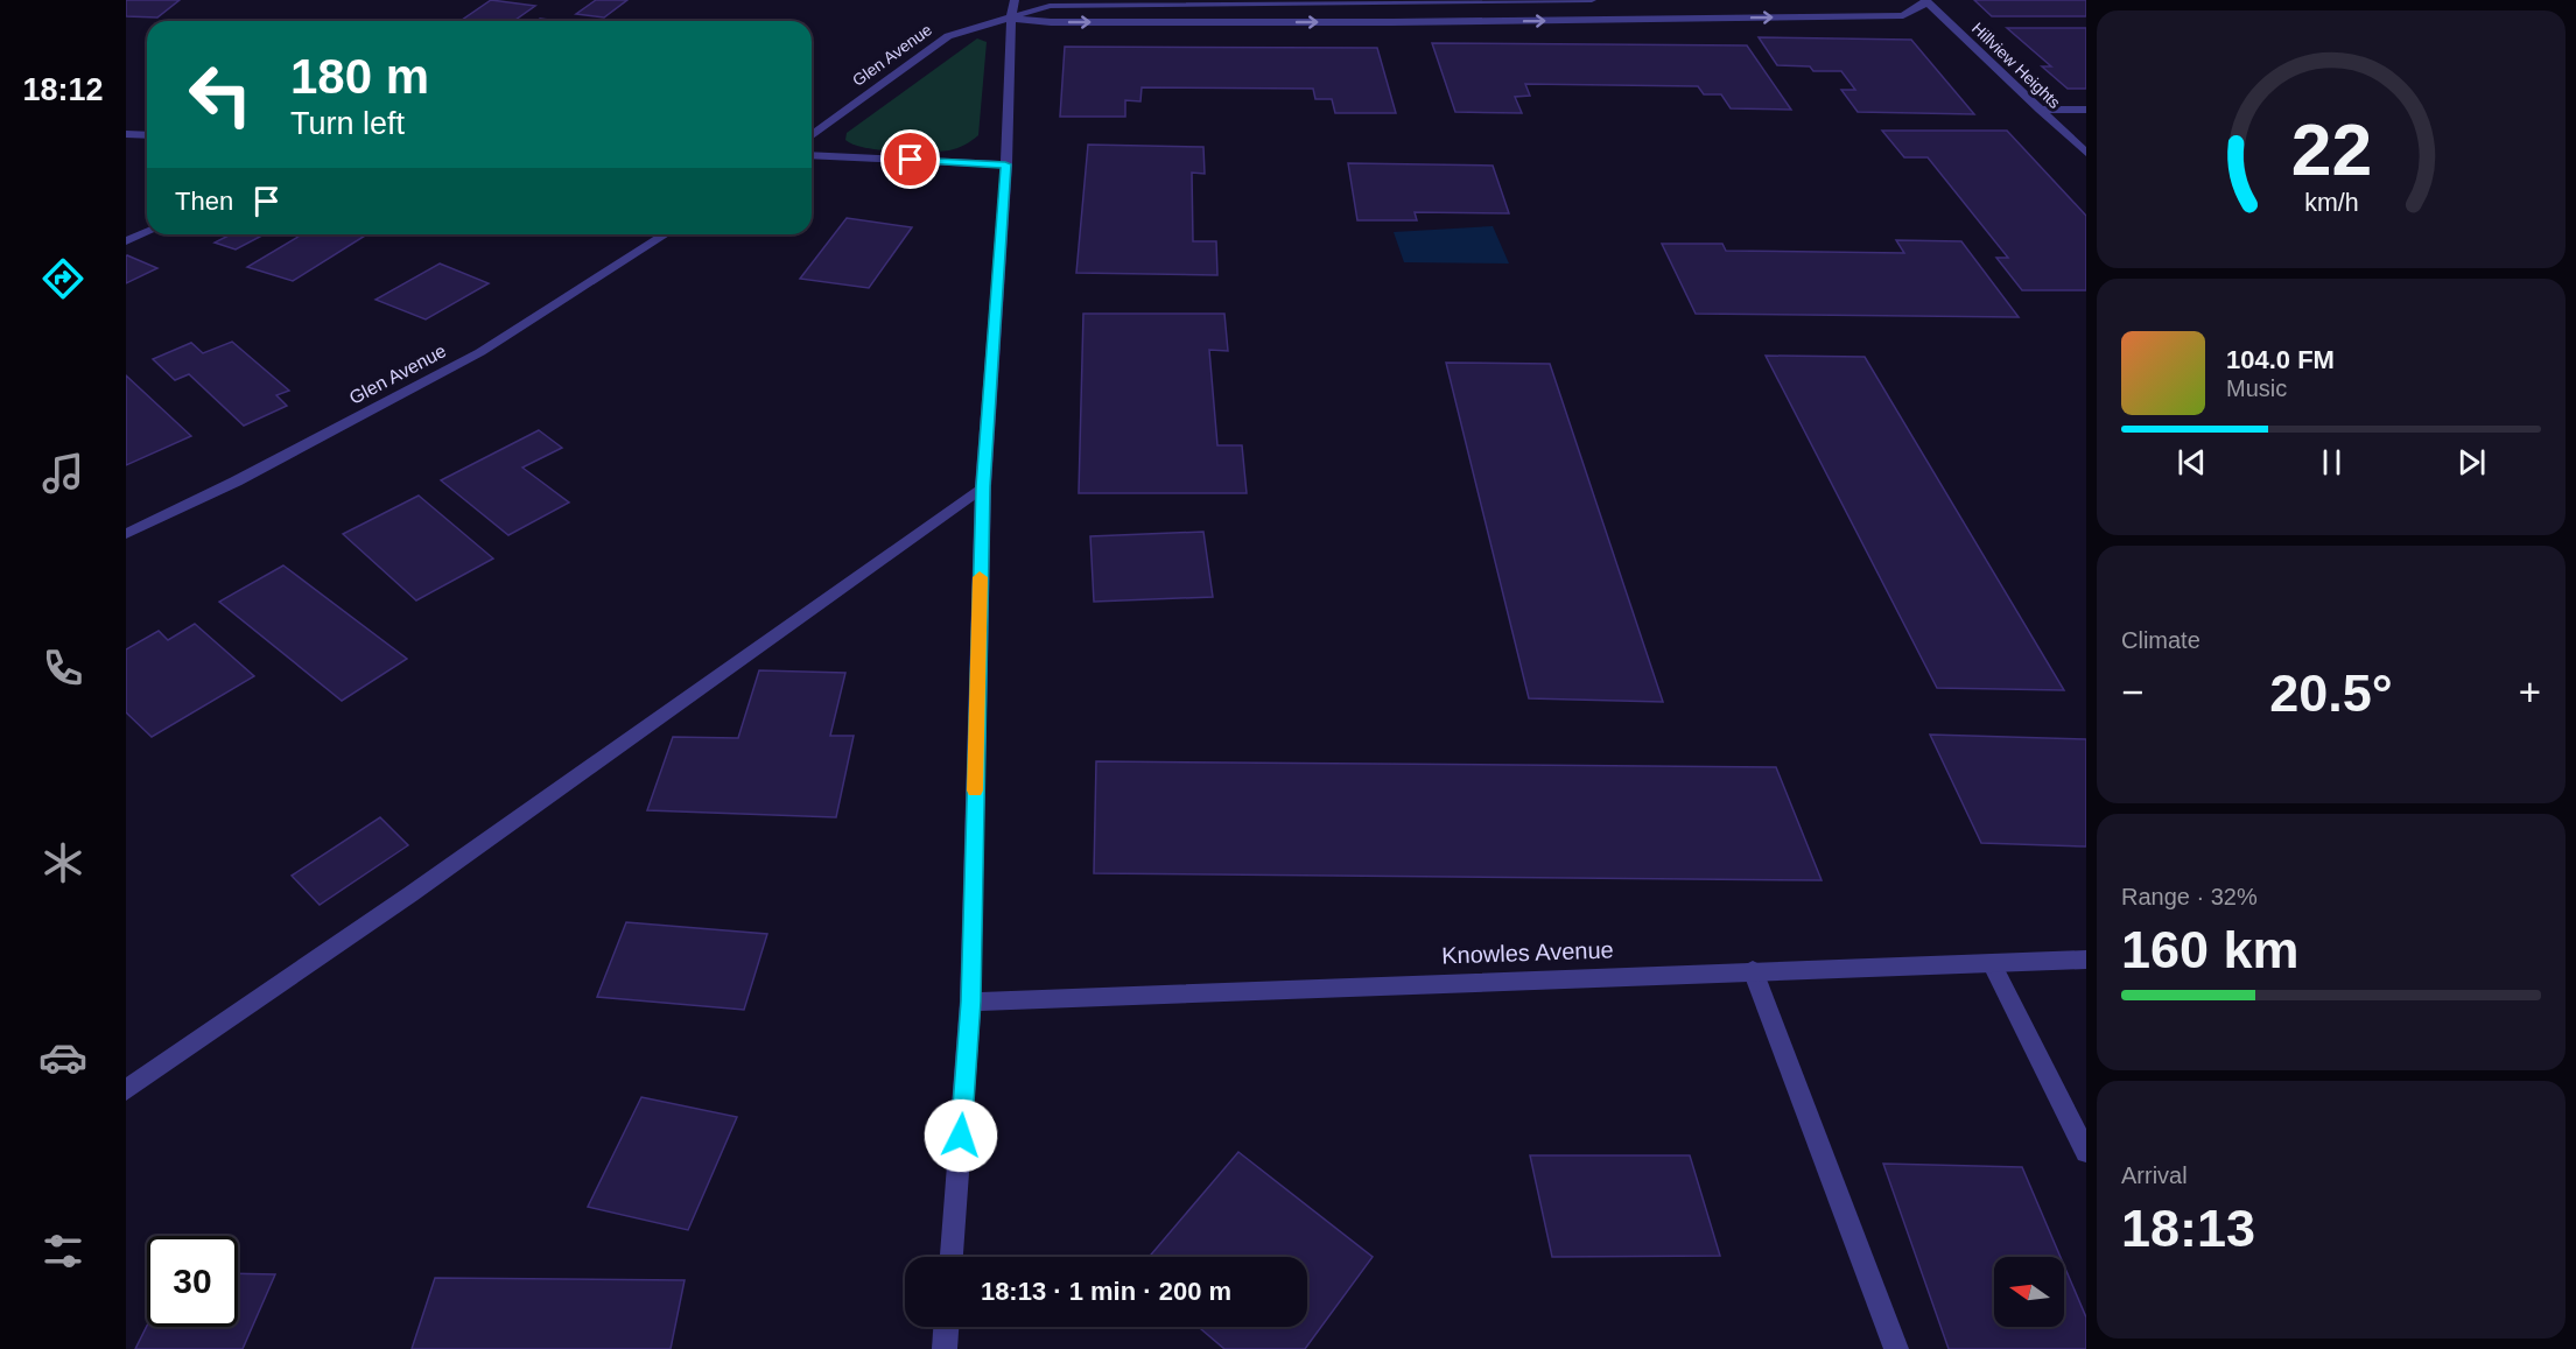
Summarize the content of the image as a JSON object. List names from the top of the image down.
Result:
{
  "streets": {
    "street": ["Glen Avenue", "Hillview Heights", "Knowles Avenue"]
  },
  "north": "left",
  "page": {
    "tabs": "18:12",
    "turn": ["180 m", "Turn left"],
    "then": "Then",
    "song": ["104.0 FM", "Music"],
    "tile": [
      "Climate",
      ["Range · 32%", "160 km"],
      ["Arrival", "18:13"]
    ],
    "heat": ["−", "20.5°", "+"],
    "limit": "30",
    "trip": "18:13 · 1 min · 200 m",
    "gauge": ["22", "km/h"]
  }
}
